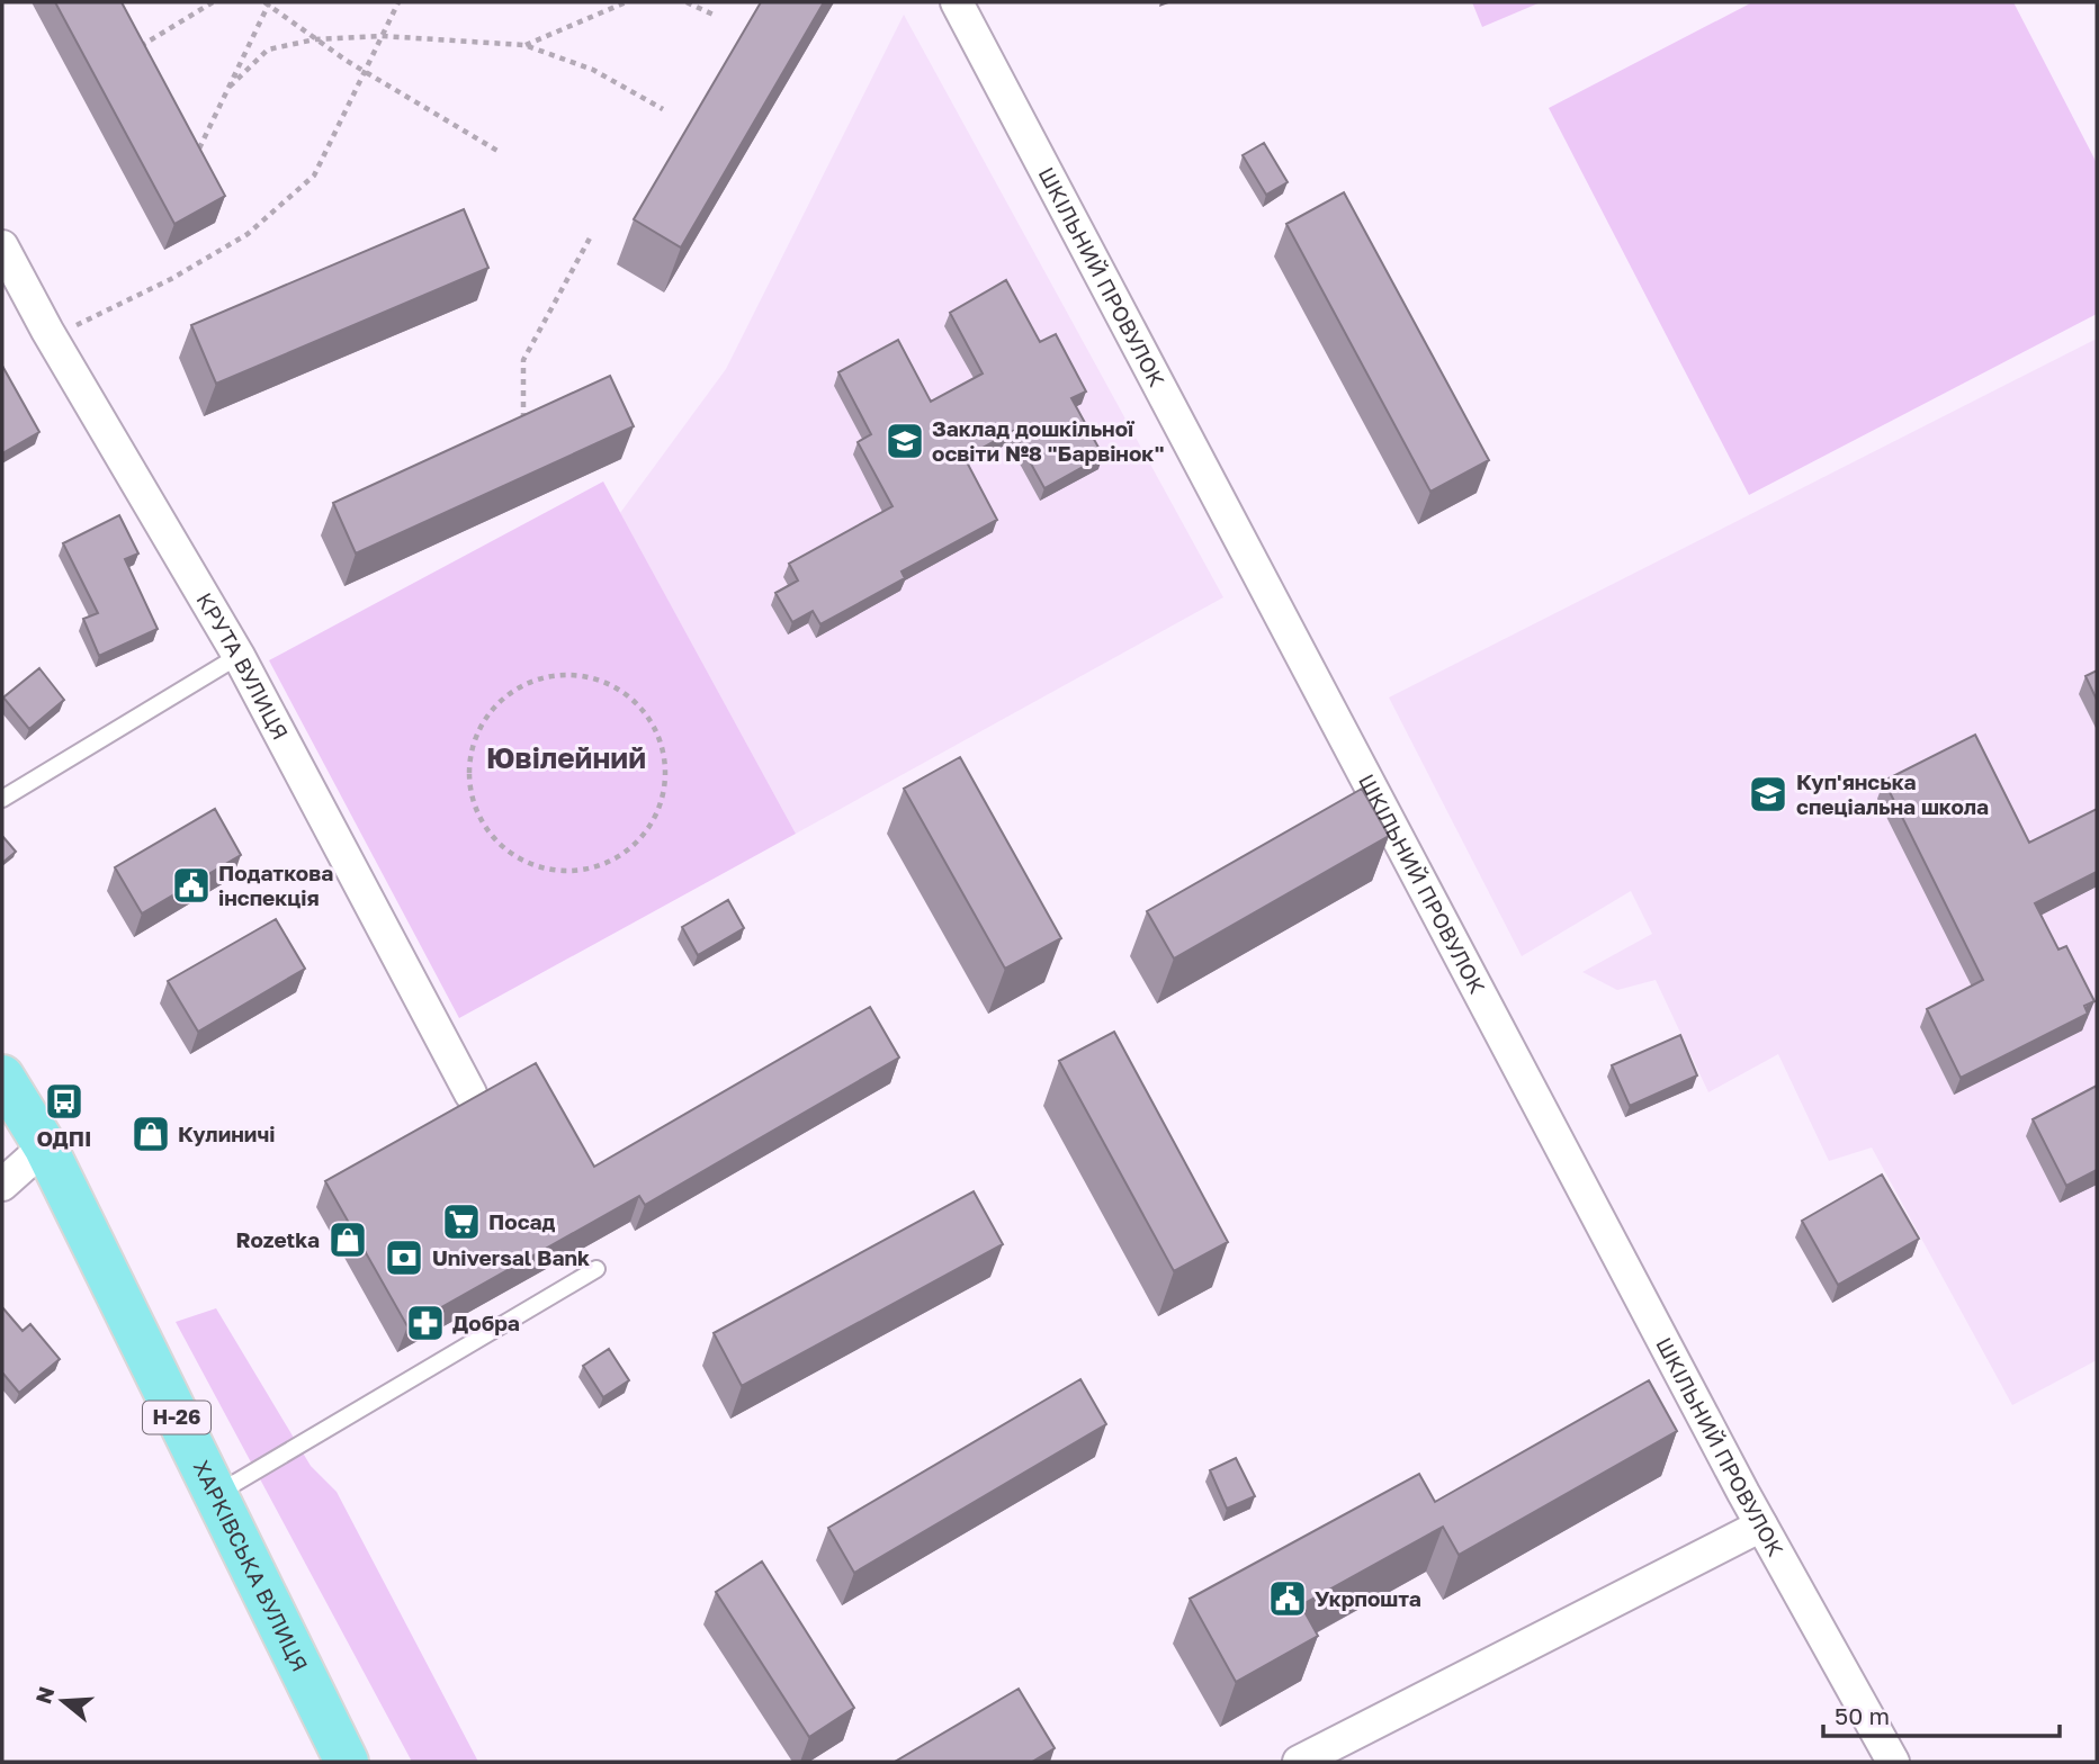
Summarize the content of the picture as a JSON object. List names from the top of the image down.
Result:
{
  "streets": {
    "main road": ["Н-26", "ХАРКІВСЬКА ВУЛИЦЯ"],
    "street": ["ШКІЛЬНИЙ ПРОВУЛОК", "КРУТА ВУЛИЦЯ"]
  },
  "districts": ["Ювілейний"],
  "places": {
    "school or university": ["Заклад дошкільної освіти №8 \"Барвінок\"", "Куп'янська спеціальна школа"],
    "public building": ["Податкова інспекція", "Укрпошта"],
    "bus stop": ["ОДПІ"],
    "shop": ["Кулиничі", "Rozetka"],
    "supermarket": ["Посад"],
    "bank": ["Universal Bank"],
    "pharmacy": ["Добра"]
  },
  "scale_bar": "50 m",
  "north": "left"
}
